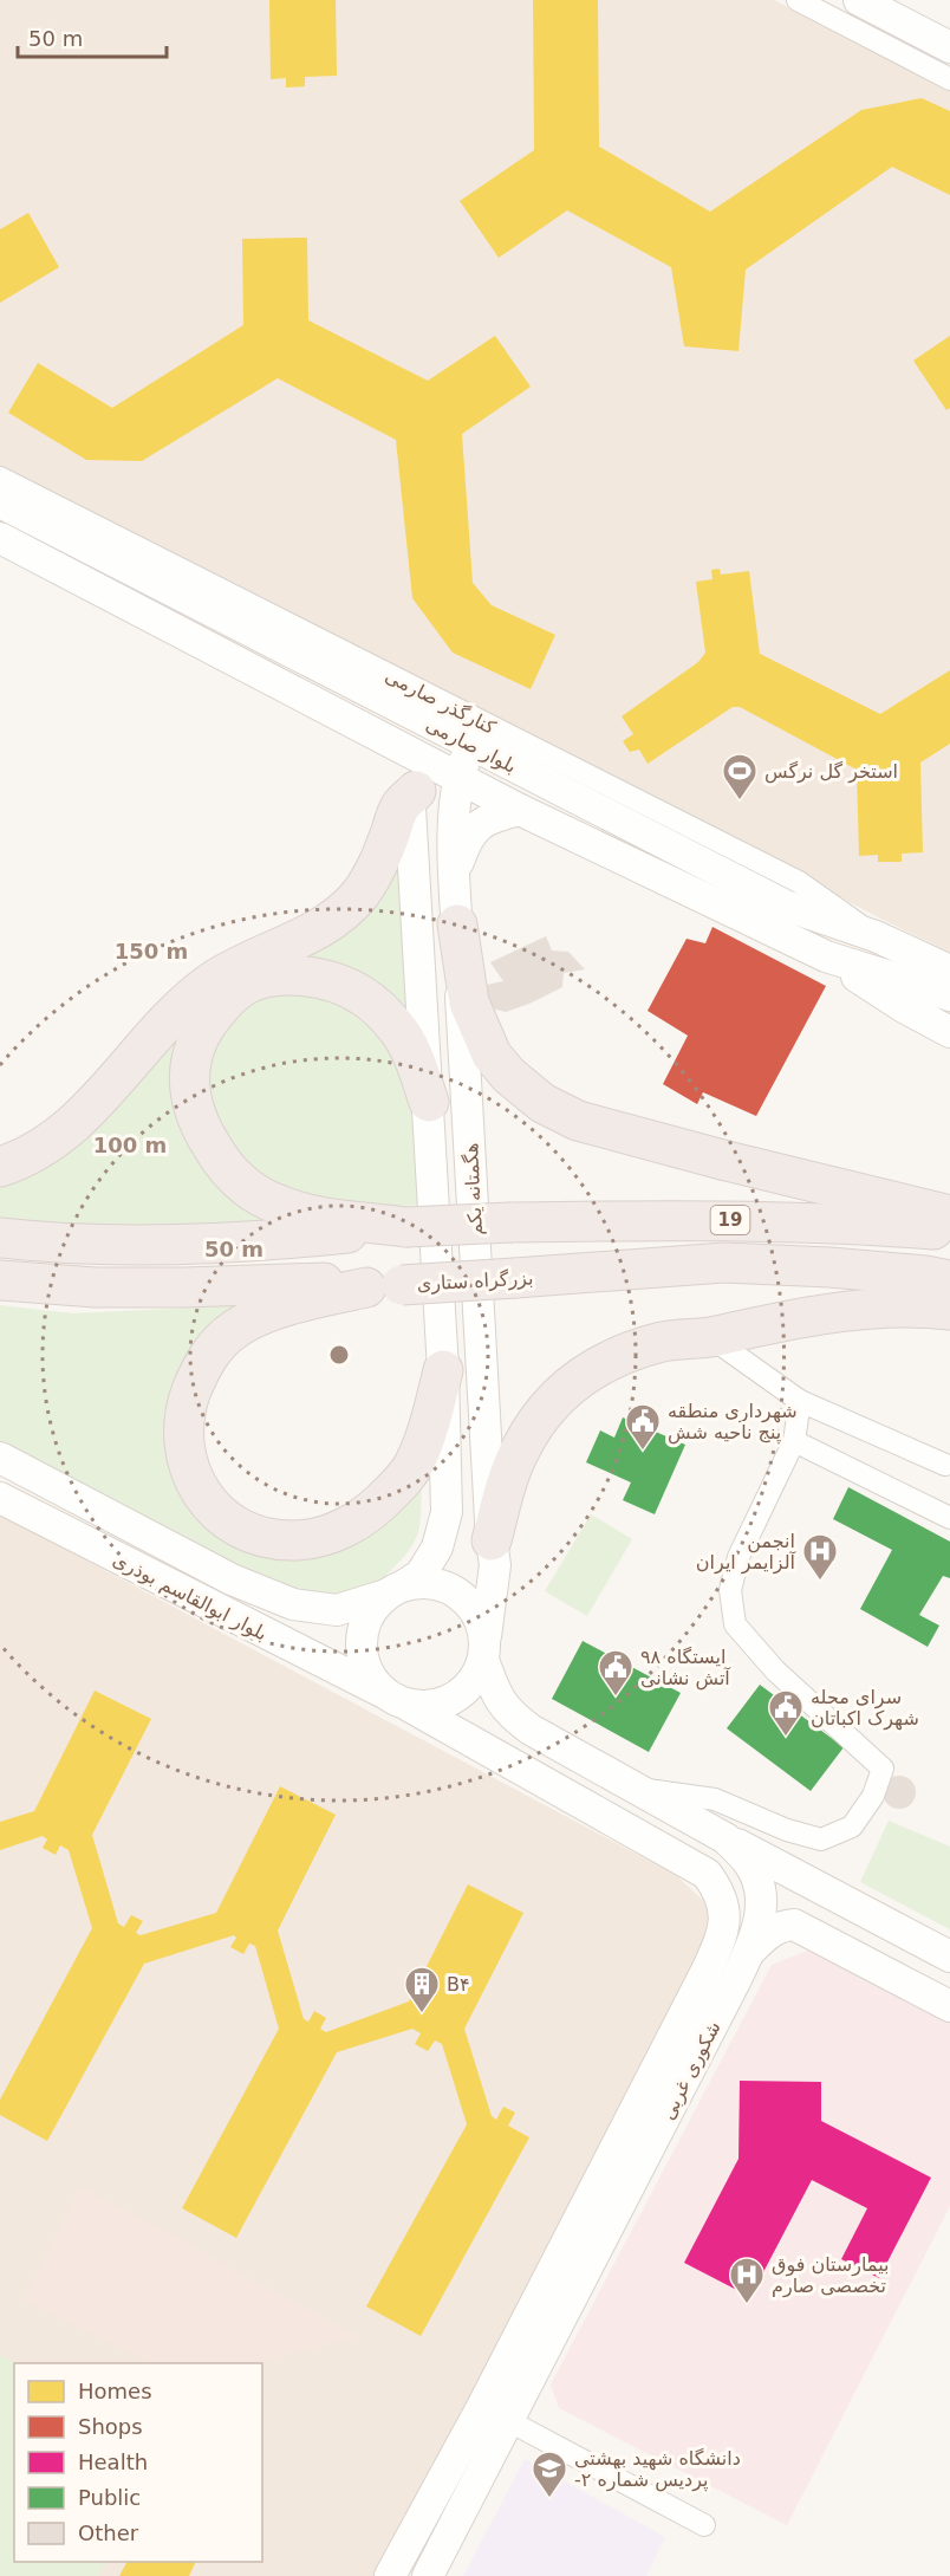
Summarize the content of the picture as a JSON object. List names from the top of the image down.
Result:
{
  "streets": {
    "highway": ["19", "بزرگراه ستاری"],
    "street": [
      "کنارگذر صارمی",
      "بلوار صارمی",
      "هگمتانه یکم",
      "بلوار ابوالقاسم بوذری",
      "شکوری غربی"
    ]
  },
  "crossings": [
    ["کنارگذر صارمی", "بلوار صارمی"],
    ["بلوار صارمی", "هگمتانه یکم"],
    ["هگمتانه یکم", "بلوار ابوالقاسم بوذری"],
    ["هگمتانه یکم", "شکوری غربی"],
    ["بلوار ابوالقاسم بوذری", "شکوری غربی"]
  ],
  "places": {
    "sports": ["استخر گل نرگس"],
    "public building": ["شهرداری منطقه پنج ناحیه شش", "ایستگاه ۹۸ آتش نشانی", "سرای محله شهرک اکباتان"],
    "hospital": ["انجمن آلزایمر ایران", "بیمارستان فوق تخصصی صارم"],
    "building": ["B۴"],
    "school or university": ["دانشگاه شهید بهشتی -پردیس شماره ۲"]
  },
  "legend": [
    "Homes",
    "Shops",
    "Health",
    "Public",
    "Other"
  ],
  "scale_bar": "50 m",
  "rings": ["150 m", "100 m", "50 m"]
}
